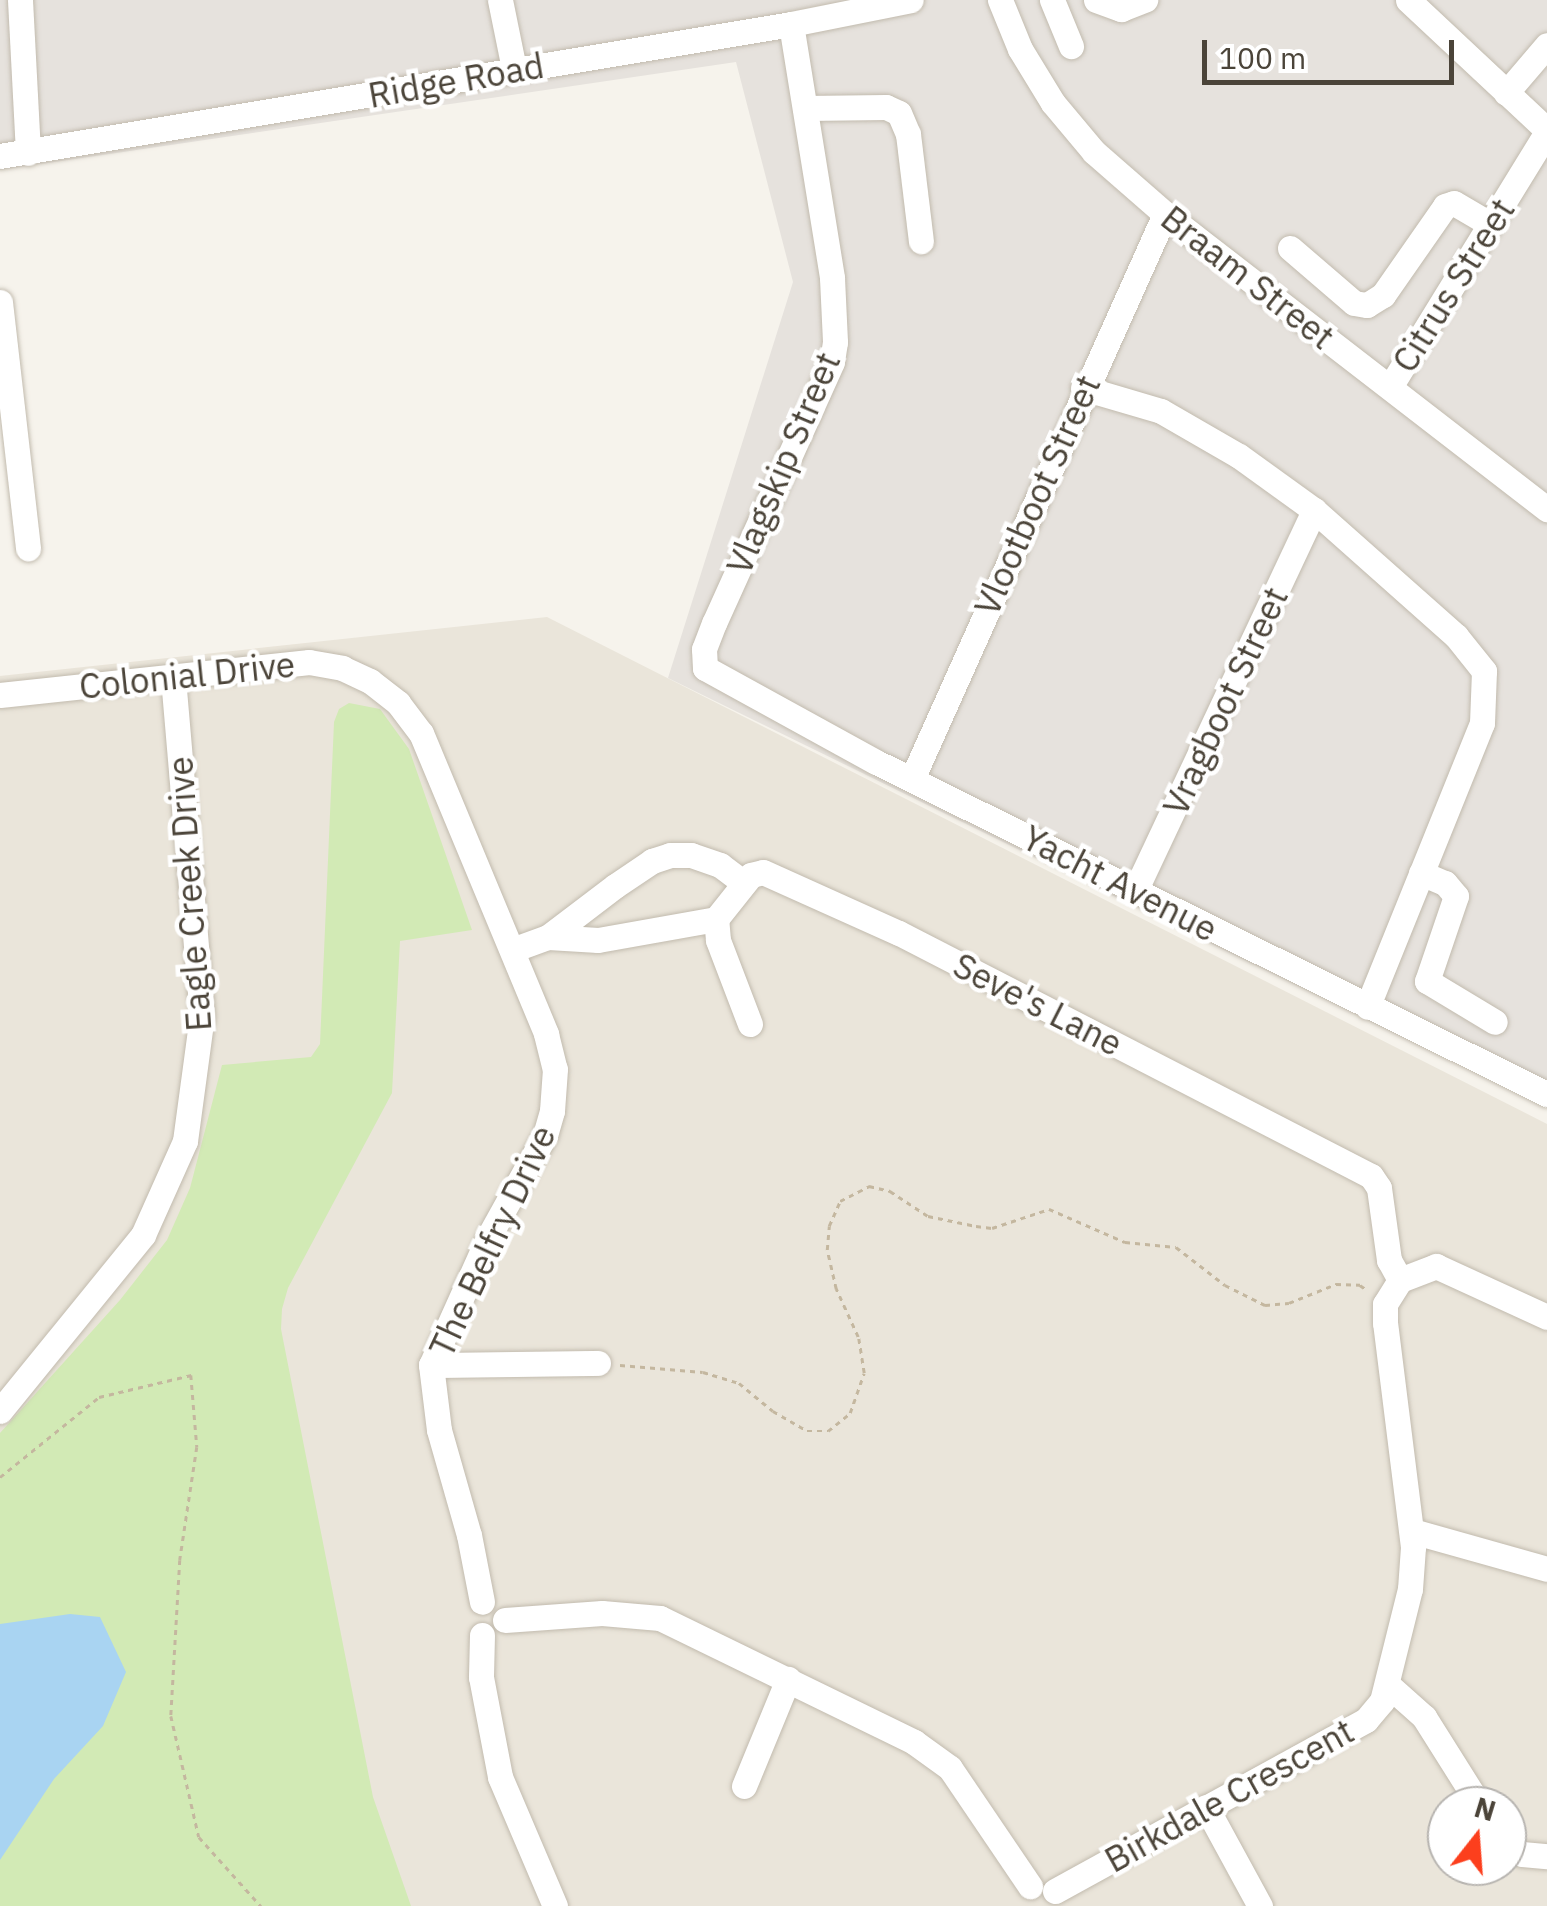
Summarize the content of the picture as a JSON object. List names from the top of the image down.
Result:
{
  "streets": {
    "street": [
      "Ridge Road",
      "Braam Street",
      "Citrus Street",
      "Vlagskip Street",
      "Vlootboot Street",
      "Colonial Drive",
      "Vragboot Street",
      "Yacht Avenue",
      "Eagle Creek Drive",
      "Seve's Lane",
      "The Belfry Drive",
      "Birkdale Crescent"
    ]
  },
  "crossings": [
    ["Ridge Road", "Vlagskip Street"],
    ["Braam Street", "Citrus Street"],
    ["Braam Street", "Vlootboot Street"],
    ["Vlagskip Street", "Yacht Avenue"],
    ["Vlootboot Street", "Yacht Avenue"],
    ["Colonial Drive", "Eagle Creek Drive"],
    ["Colonial Drive", "The Belfry Drive"],
    ["Vragboot Street", "Yacht Avenue"]
  ],
  "scale_bar": "100 m",
  "north": "top"
}
